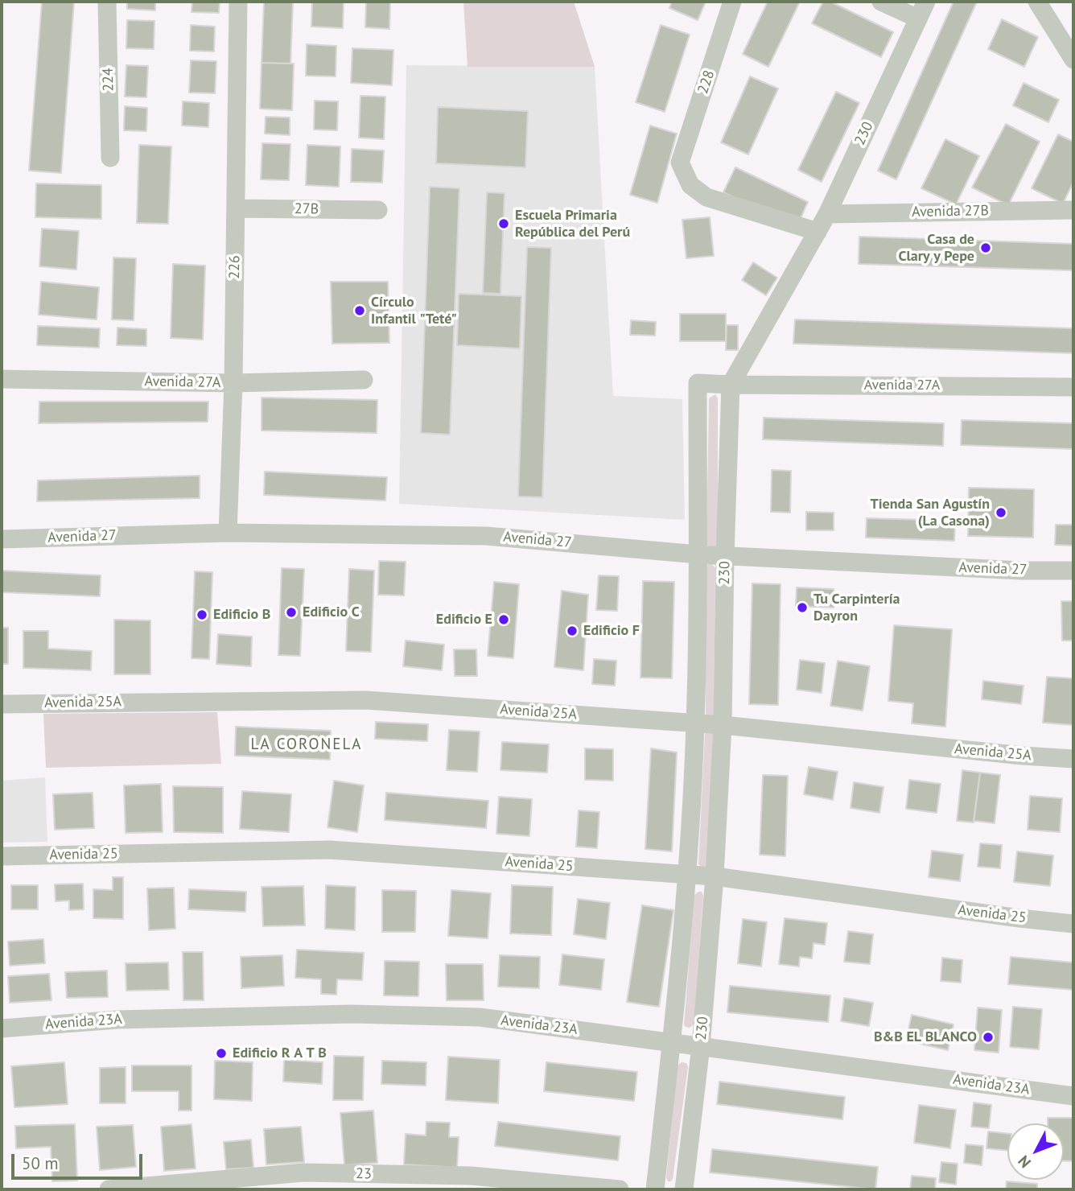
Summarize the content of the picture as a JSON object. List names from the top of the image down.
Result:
{
  "streets": {
    "street": [
      "224",
      "228",
      "230",
      "27B",
      "Avenida 27B",
      "226",
      "Avenida 27A",
      "Avenida 27",
      "Avenida 25A",
      "Avenida 25",
      "Avenida 23A",
      "23"
    ]
  },
  "crossings": [
    ["228", "230"],
    ["230", "Avenida 27B"],
    ["230", "Avenida 27A"],
    ["230", "Avenida 27"],
    ["230", "Avenida 25A"],
    ["230", "Avenida 25"],
    ["230", "Avenida 23A"],
    ["27B", "226"],
    ["226", "Avenida 27A"],
    ["226", "Avenida 27"]
  ],
  "districts": ["LA CORONELA"],
  "places": [
    "Escuela Primaria República del Perú",
    "Casa de Clary y Pepe",
    "Círculo Infantil \"Teté\"",
    "Tienda San Agustín (La Casona)",
    "Tu Carpintería Dayron",
    "Edificio C",
    "Edificio B",
    "Edificio E",
    "Edificio F",
    "B&B EL BLANCO",
    "Edificio R A T B"
  ],
  "scale_bar": "50 m",
  "north": "bottom left"
}
